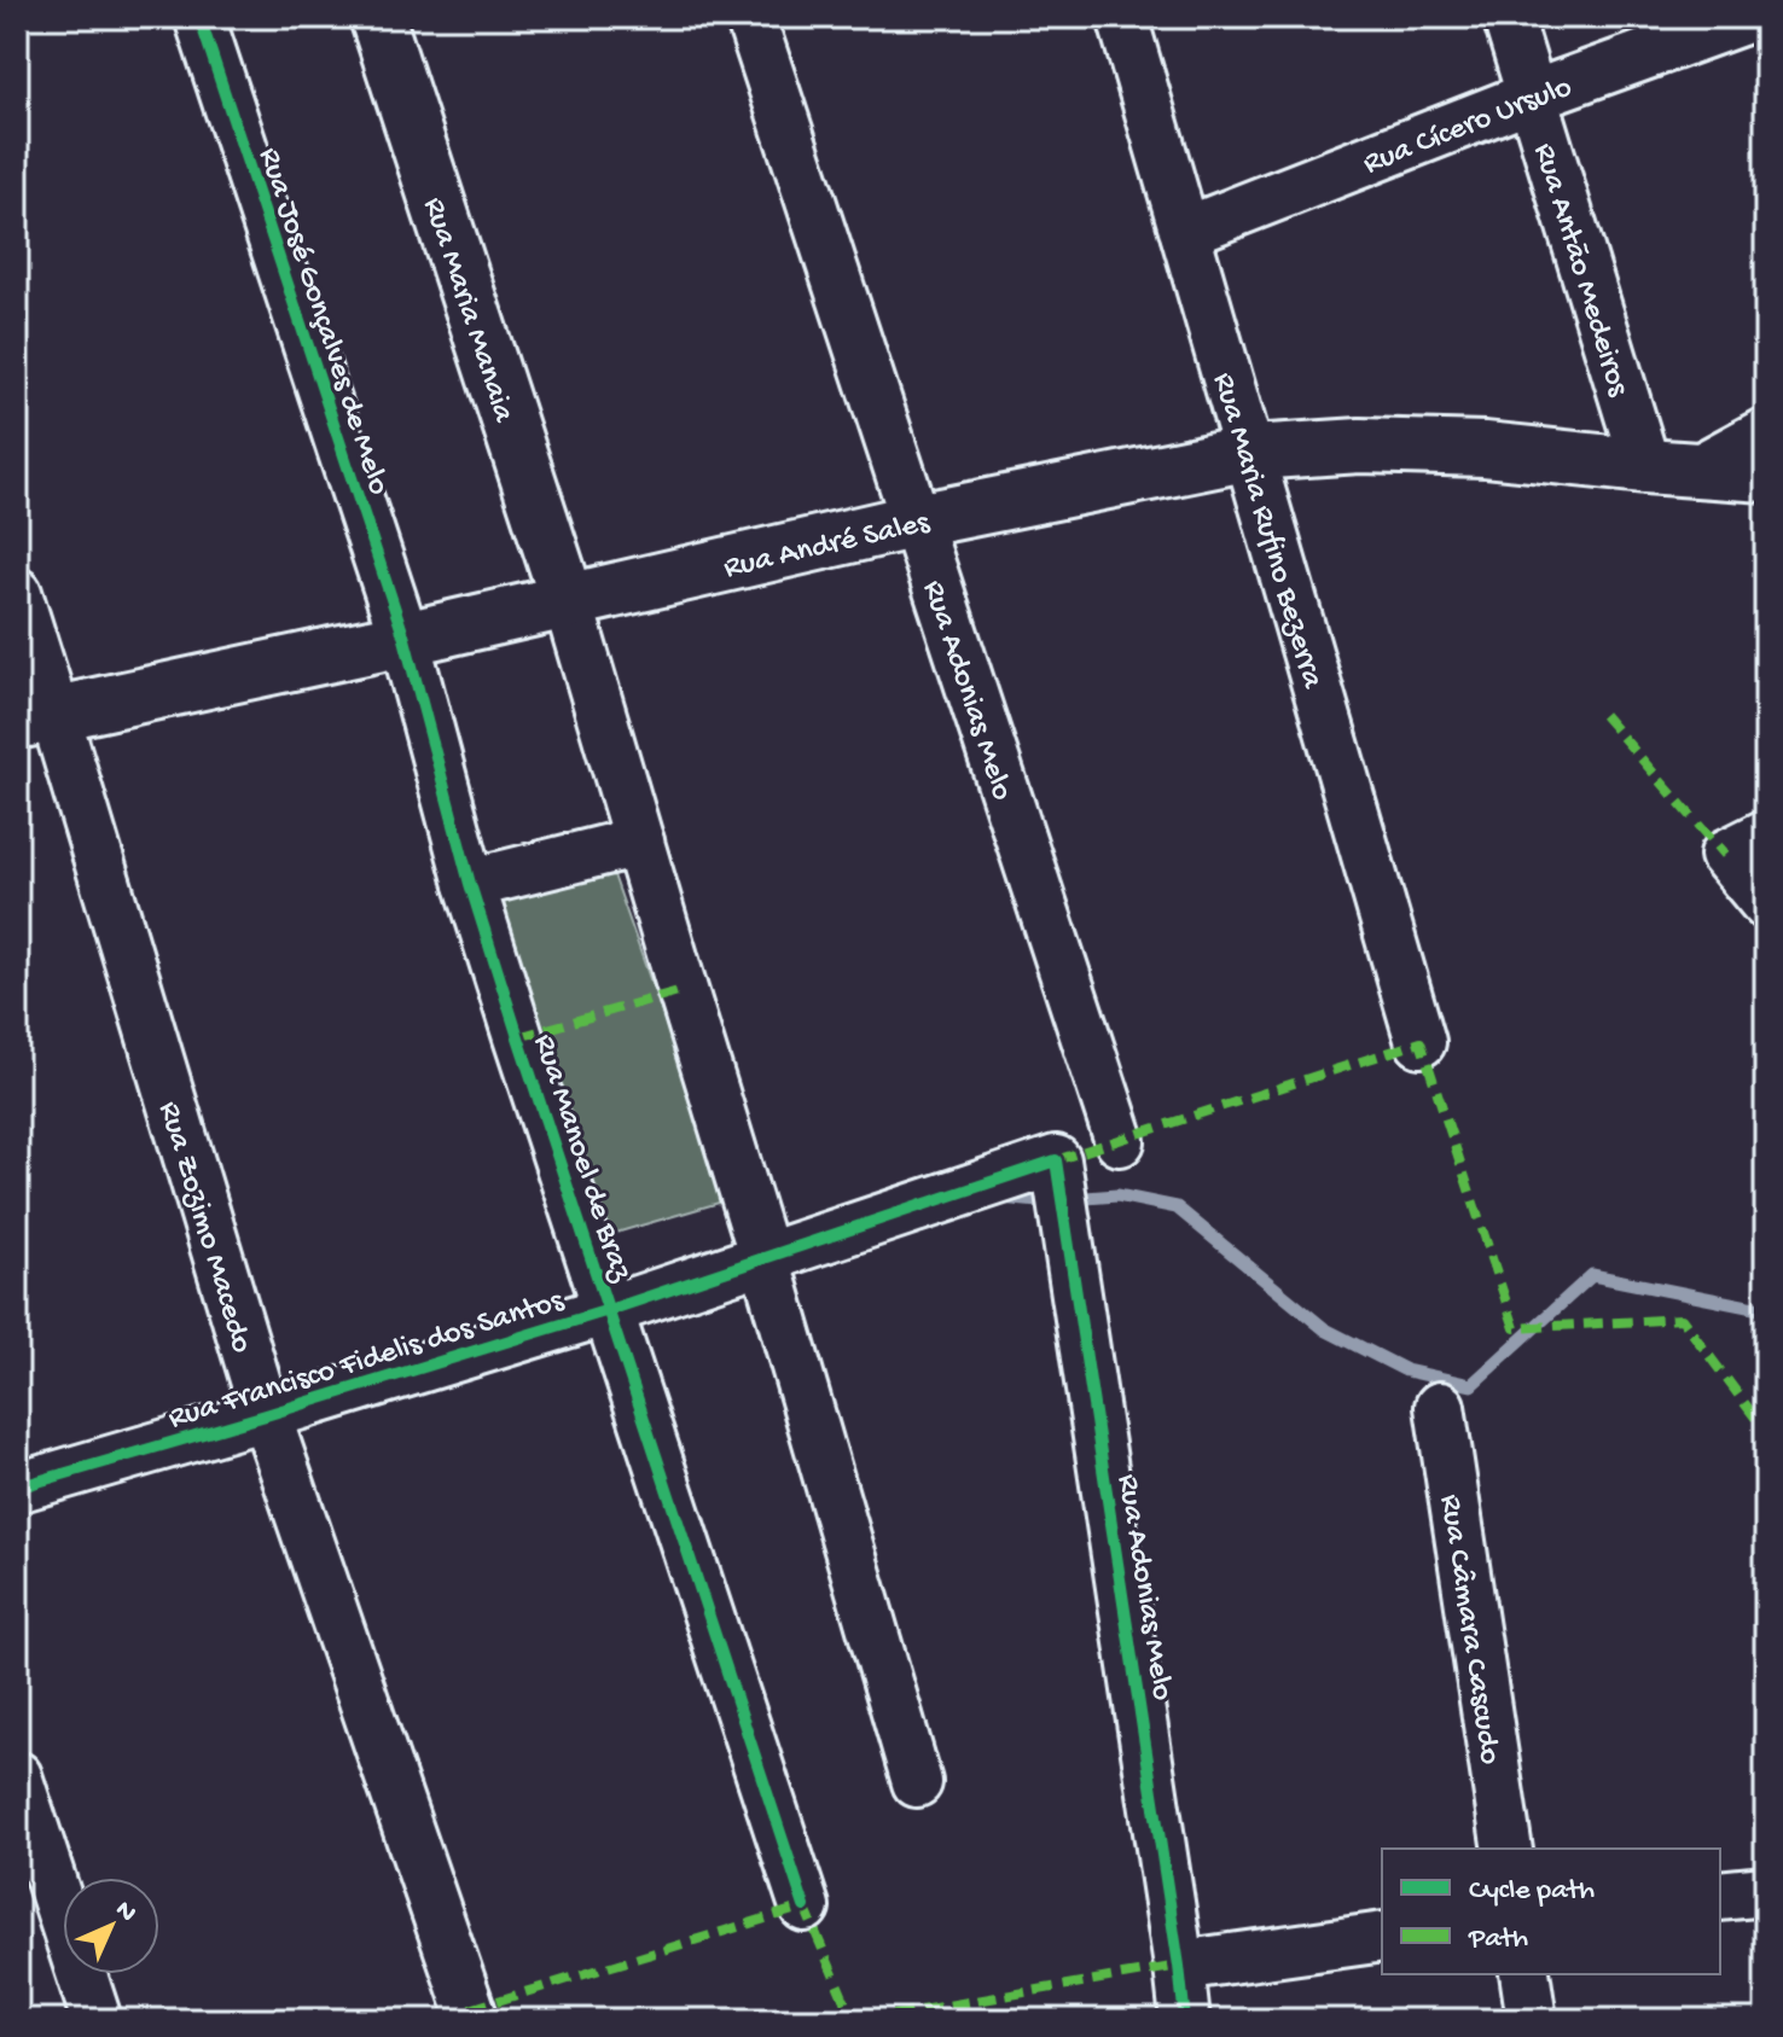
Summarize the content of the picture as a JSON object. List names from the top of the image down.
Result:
{
  "streets": {
    "street": [
      "Rua Cícero Ursulo",
      "Rua Antão Medeiros",
      "Rua Maria Manaia",
      "Rua José Gonçalves de Melo",
      "Rua Maria Rufino Bezerra",
      "Rua André Sales",
      "Rua Adonias Melo",
      "Rua Manoel de Braz",
      "Rua Zozimo Macedo",
      "Rua Francisco Fidelis dos Santos",
      "Rua Câmara Cascudo"
    ]
  },
  "crossings": [
    ["Rua Cícero Ursulo", "Rua Antão Medeiros"],
    ["Rua Cícero Ursulo", "Rua Maria Rufino Bezerra"],
    ["Rua Antão Medeiros", "Rua André Sales"],
    ["Rua Maria Manaia", "Rua André Sales"],
    ["Rua José Gonçalves de Melo", "Rua André Sales"],
    ["Rua José Gonçalves de Melo", "Rua Manoel de Braz"],
    ["Rua Maria Rufino Bezerra", "Rua André Sales"],
    ["Rua André Sales", "Rua Adonias Melo"],
    ["Rua André Sales", "Rua Manoel de Braz"],
    ["Rua André Sales", "Rua Zozimo Macedo"],
    ["Rua Adonias Melo", "Rua Francisco Fidelis dos Santos"],
    ["Rua Manoel de Braz", "Rua Francisco Fidelis dos Santos"],
    ["Rua Zozimo Macedo", "Rua Francisco Fidelis dos Santos"]
  ],
  "legend": ["Cycle path", "Path"],
  "north": "top right"
}
